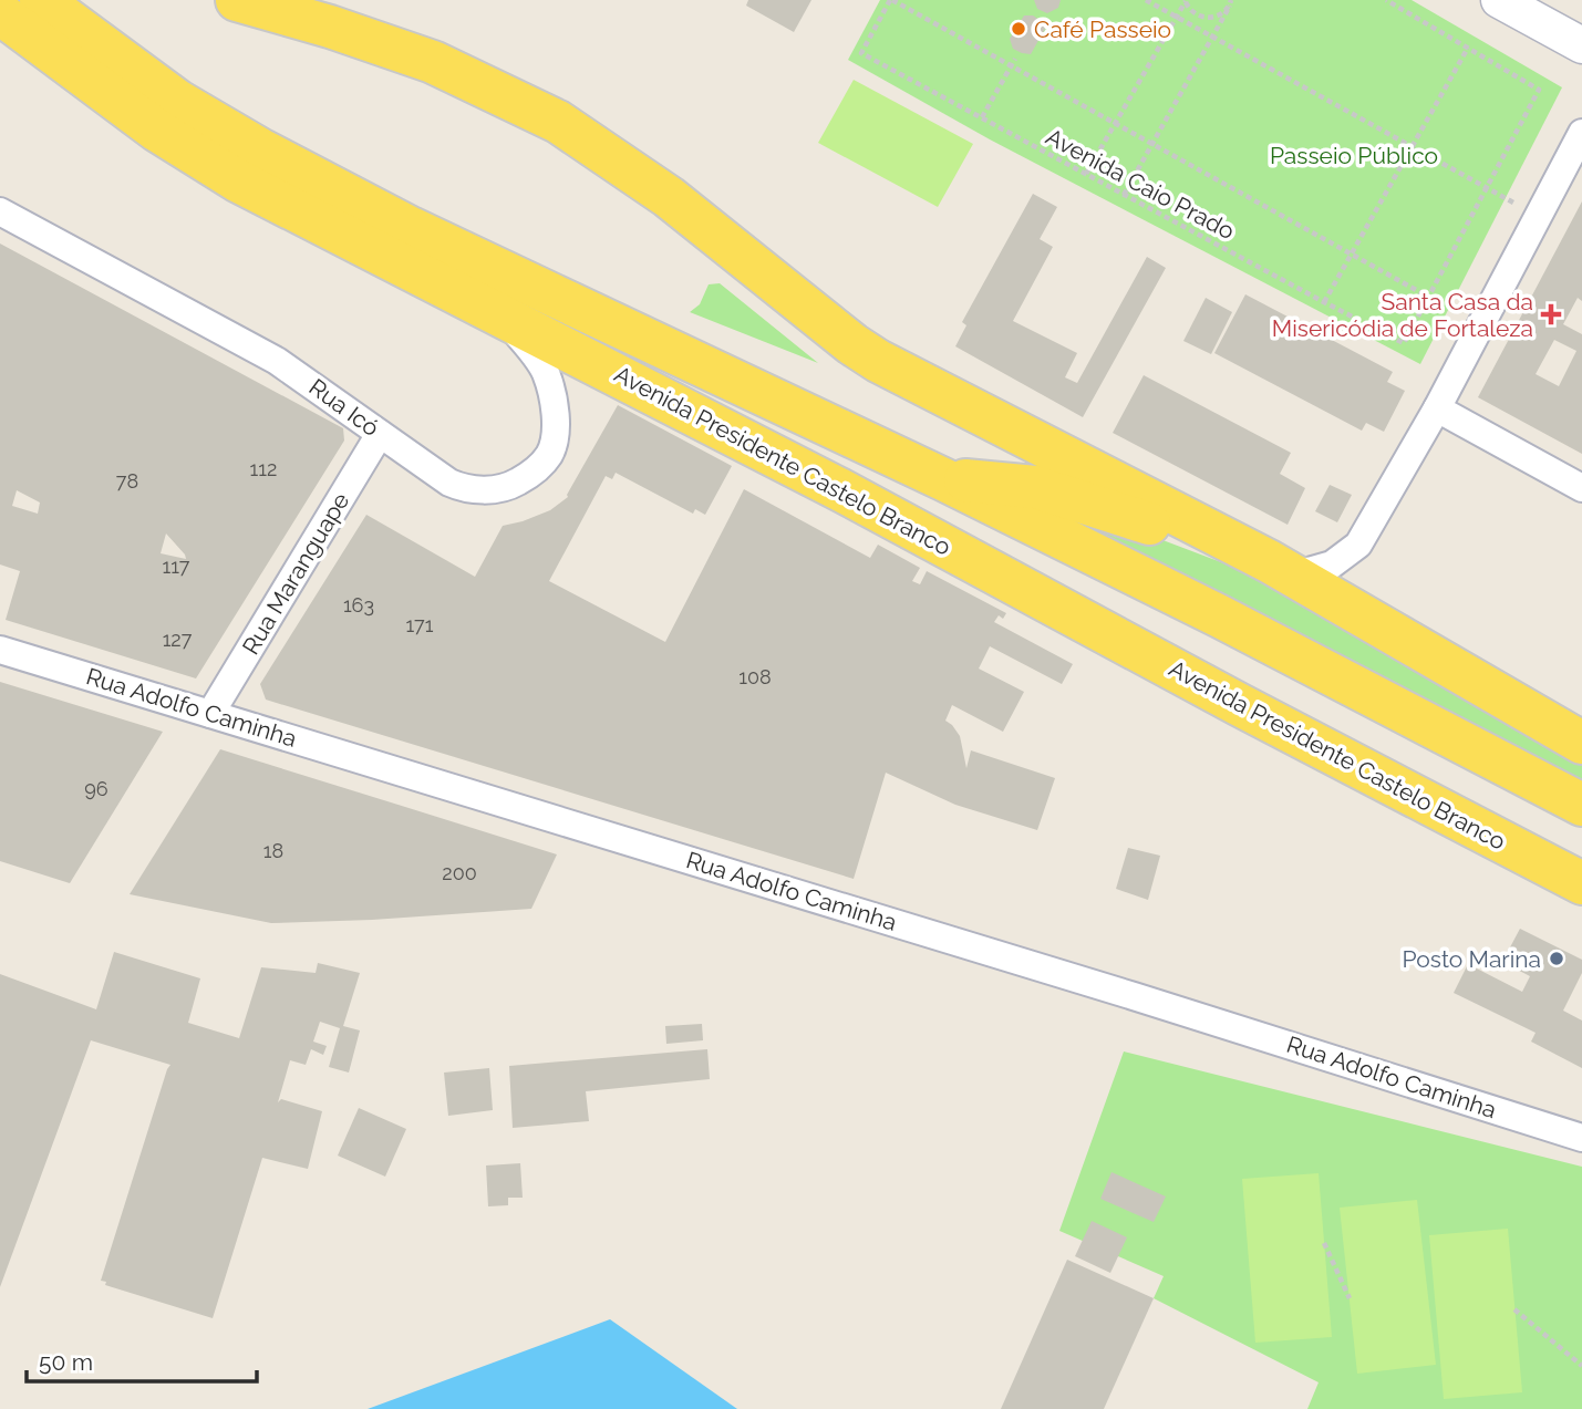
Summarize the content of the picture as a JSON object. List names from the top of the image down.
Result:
{
  "streets": {
    "main road": ["Avenida Presidente Castelo Branco"],
    "street": ["Rua Icó", "Rua Maranguape", "Rua Adolfo Caminha"],
    "path": ["Avenida Caio Prado"]
  },
  "crossings": [
    ["Rua Icó", "Avenida Presidente Castelo Branco"],
    ["Rua Icó", "Rua Maranguape"],
    ["Rua Maranguape", "Rua Adolfo Caminha"]
  ],
  "parks": ["Passeio Público"],
  "places": {
    "other": ["Café Passeio", "Posto Marina"],
    "health": ["Santa Casa da Misericódia de Fortaleza"]
  },
  "house_numbers": [
    "112",
    "78",
    "117",
    "163",
    "171",
    "127",
    "108",
    "96",
    "18",
    "200"
  ],
  "scale_bar": "50 m"
}
